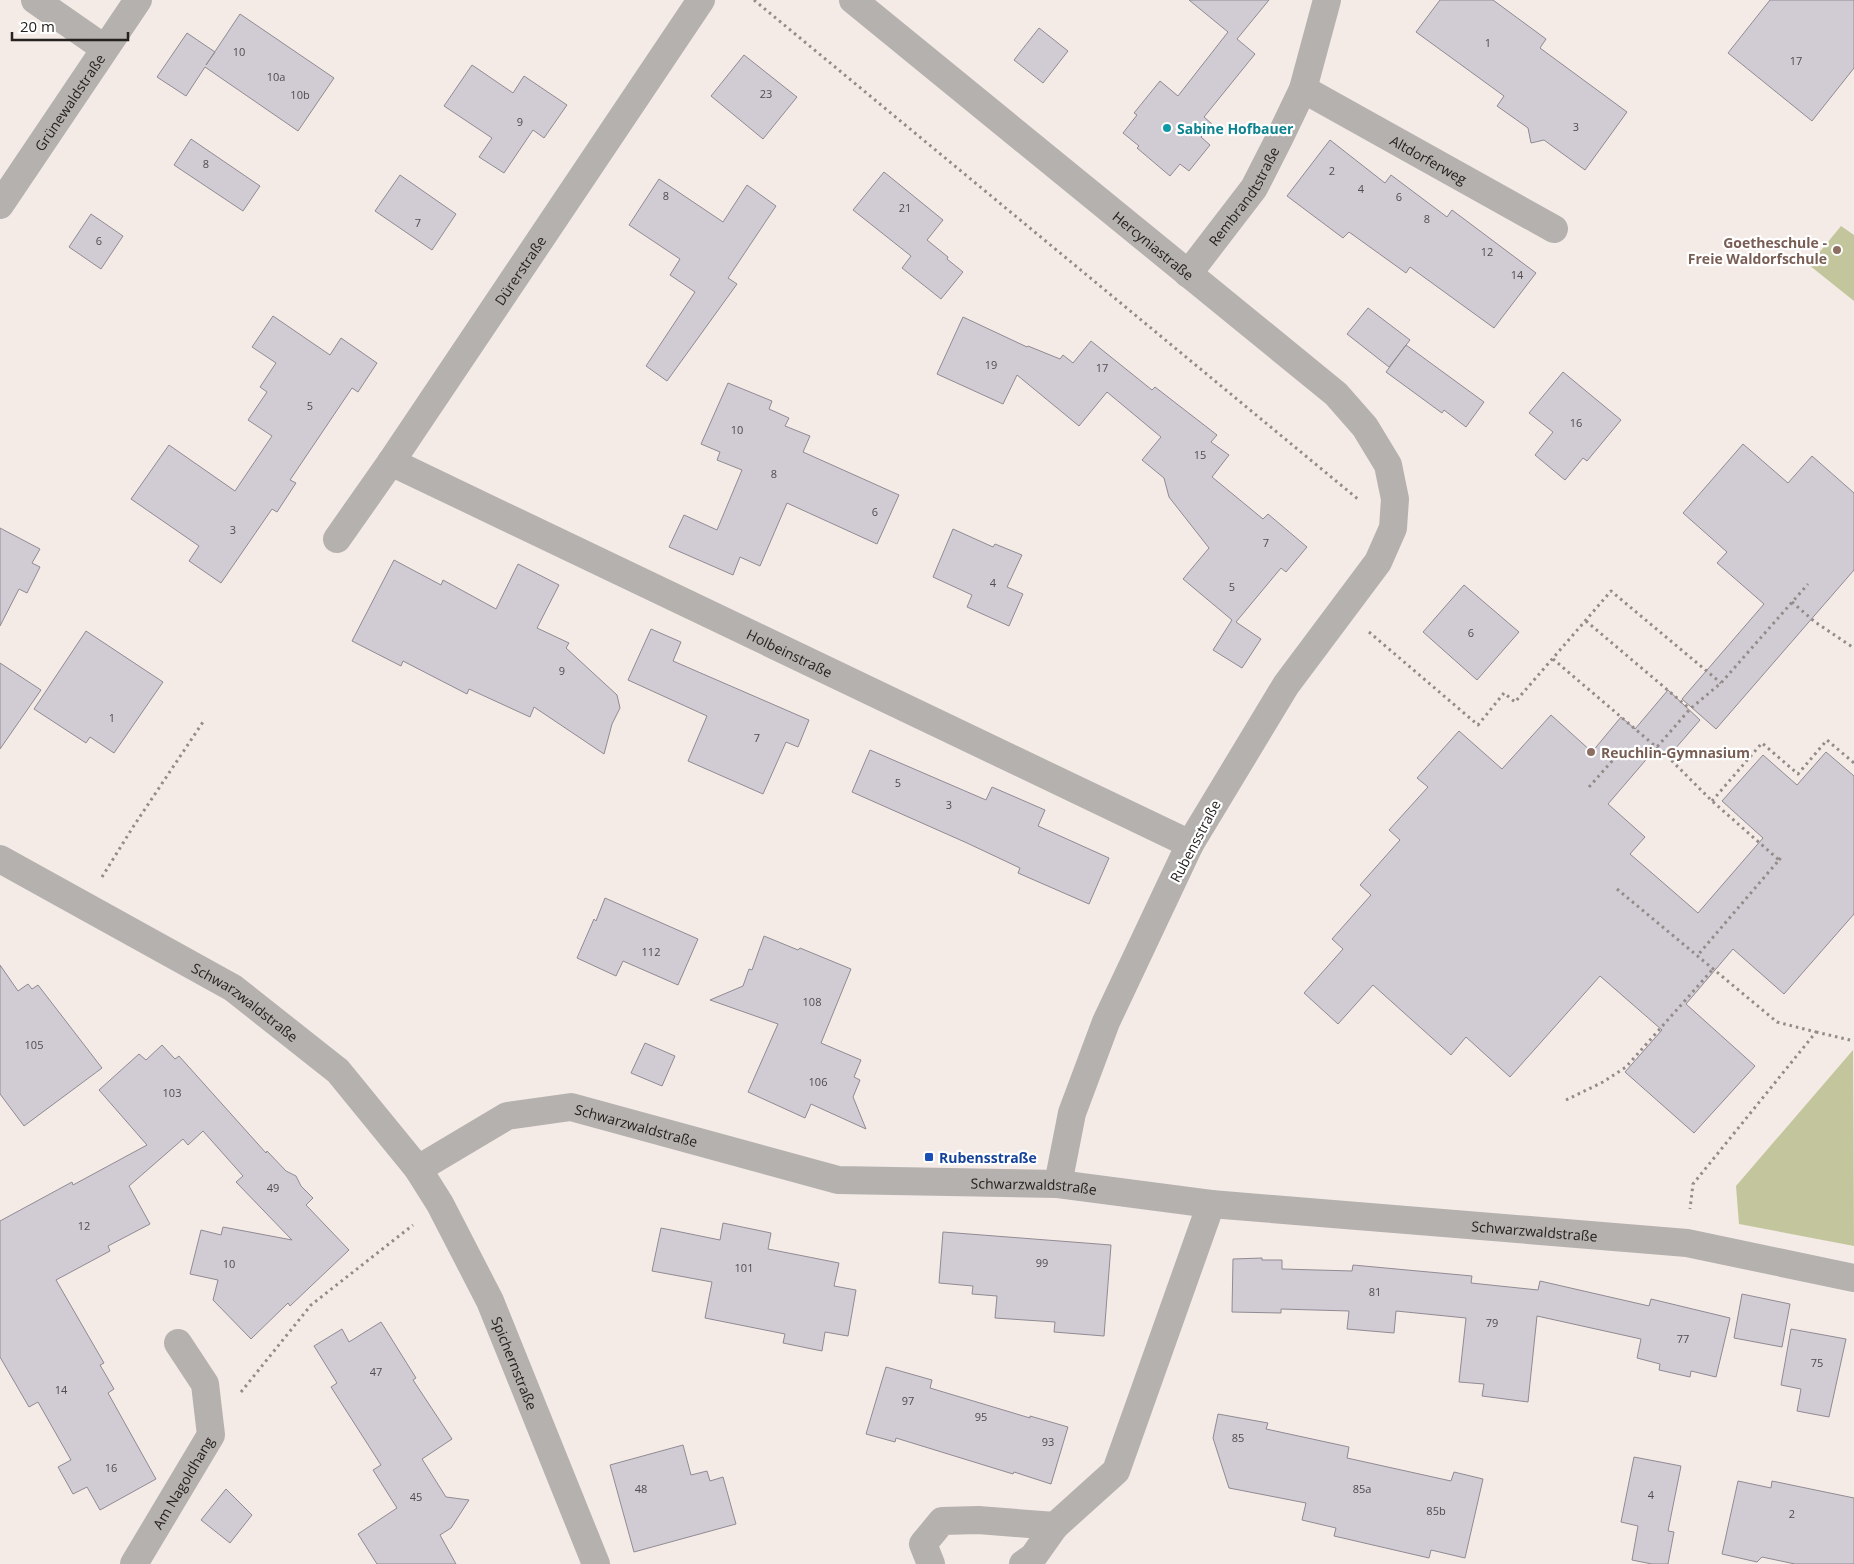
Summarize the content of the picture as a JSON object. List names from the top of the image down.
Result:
{
  "streets": {
    "street": [
      "Grünewaldstraße",
      "Altdorferweg",
      "Rembrandtstraße",
      "Hercyniastraße",
      "Dürerstraße",
      "Holbeinstraße",
      "Rubensstraße",
      "Schwarzwaldstraße",
      "Spichernstraße",
      "Am Nagoldhang"
    ]
  },
  "crossings": [
    ["Altdorferweg", "Rembrandtstraße"],
    ["Rembrandtstraße", "Hercyniastraße"],
    ["Hercyniastraße", "Rubensstraße"],
    ["Dürerstraße", "Holbeinstraße"],
    ["Holbeinstraße", "Rubensstraße"],
    ["Rubensstraße", "Schwarzwaldstraße"],
    ["Schwarzwaldstraße", "Spichernstraße"]
  ],
  "places": {
    "other": ["Sabine Hofbauer", "Goetheschule - Freie Waldorfschule", "Reuchlin-Gymnasium"],
    "transit": ["Rubensstraße"]
  },
  "house_numbers": [
    "1",
    "10",
    "17",
    "10a",
    "23",
    "10b",
    "9",
    "3",
    "8",
    "2",
    "4",
    "8",
    "6",
    "21",
    "8",
    "7",
    "6",
    "12",
    "14",
    "19",
    "17",
    "5",
    "16",
    "10",
    "15",
    "8",
    "6",
    "3",
    "7",
    "4",
    "5",
    "6",
    "9",
    "1",
    "7",
    "5",
    "3",
    "112",
    "108",
    "105",
    "106",
    "103",
    "49",
    "12",
    "99",
    "10",
    "101",
    "81",
    "79",
    "77",
    "75",
    "47",
    "14",
    "97",
    "95",
    "85",
    "93",
    "16",
    "48",
    "85a",
    "4",
    "45",
    "85b",
    "2"
  ],
  "scale_bar": "20 m"
}
